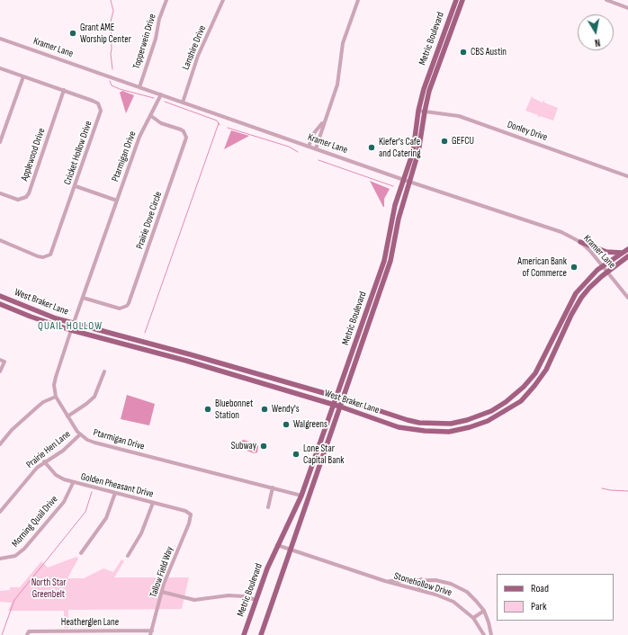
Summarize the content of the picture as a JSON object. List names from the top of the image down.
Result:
{
  "streets": {
    "main road": ["Metric Boulevard", "West Braker Lane"],
    "street": [
      "Topperwein Drive",
      "Kramer Lane",
      "Lanshire Drive",
      "Donley Drive",
      "Cricket Hollow Drive",
      "Applewood Drive",
      "Ptarmigan Drive",
      "Prairie Dove Circle",
      "Prairie Hen Lane",
      "Golden Pheasant Drive",
      "Morning Quail Drive",
      "Tallow Field Way",
      "Stonehollow Drive",
      "Heatherglen Lane"
    ]
  },
  "crossings": [
    ["Metric Boulevard", "Kramer Lane"],
    ["Metric Boulevard", "Donley Drive"],
    ["Metric Boulevard", "Ptarmigan Drive"],
    ["Metric Boulevard", "West Braker Lane"],
    ["Metric Boulevard", "Stonehollow Drive"],
    ["Topperwein Drive", "Kramer Lane"],
    ["Kramer Lane", "Lanshire Drive"],
    ["Kramer Lane", "Ptarmigan Drive"],
    ["Kramer Lane", "West Braker Lane"],
    ["Cricket Hollow Drive", "Applewood Drive"],
    ["Ptarmigan Drive", "Prairie Dove Circle"],
    ["Ptarmigan Drive", "West Braker Lane"],
    ["Ptarmigan Drive", "Prairie Hen Lane"],
    ["Prairie Hen Lane", "Golden Pheasant Drive"],
    ["Golden Pheasant Drive", "Morning Quail Drive"],
    ["Golden Pheasant Drive", "Tallow Field Way"],
    ["Tallow Field Way", "Heatherglen Lane"]
  ],
  "districts": ["QUAIL HOLLOW"],
  "parks": ["North Star Greenbelt"],
  "places": [
    "Grant AME Worship Center",
    "CBS Austin",
    "GEFCU",
    "Kiefer's Cafe and Catering",
    "American Bank of Commerce",
    "Bluebonnet Station",
    "Wendy's",
    "Walgreens",
    "Subway",
    "Lone Star Capital Bank"
  ],
  "legend": ["Road", "Park"],
  "north": "bottom"
}
